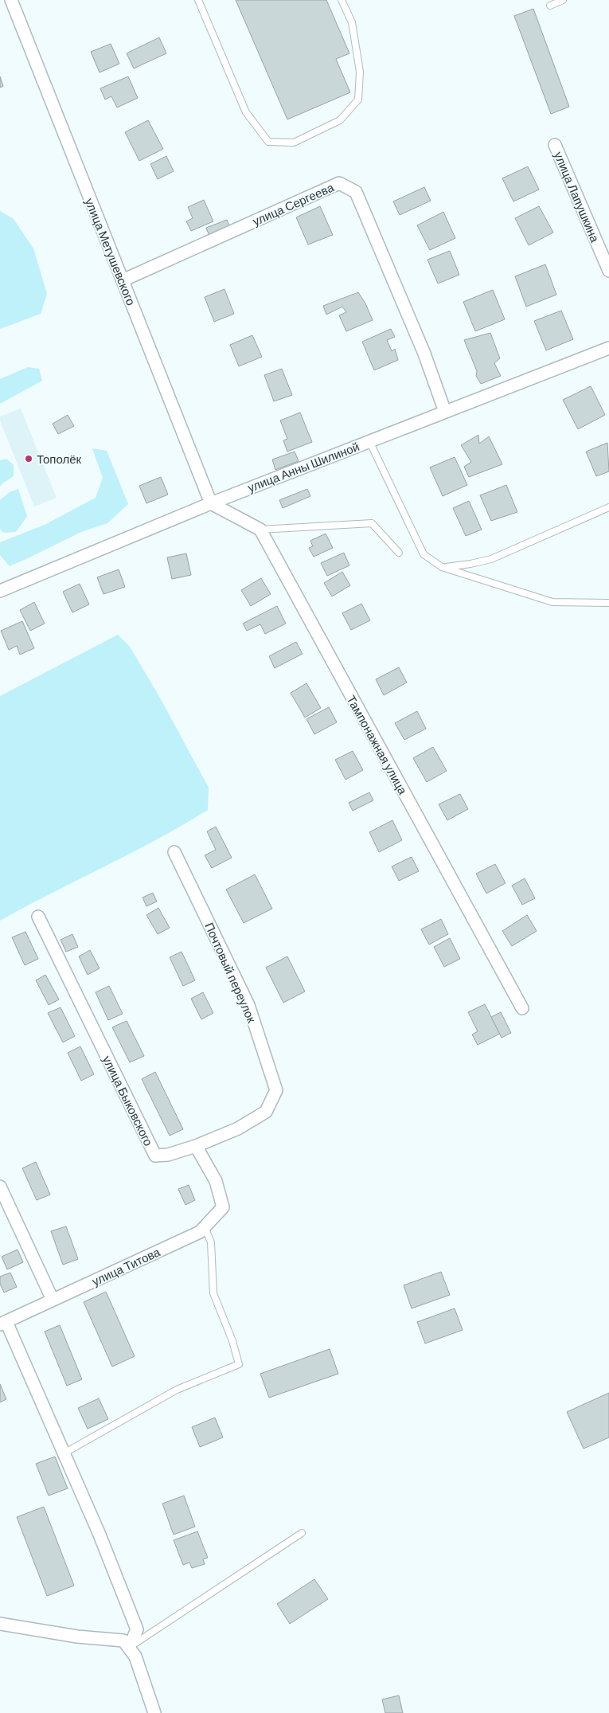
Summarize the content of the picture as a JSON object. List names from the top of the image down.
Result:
{
  "streets": {
    "street": [
      "улица Лапушкина",
      "улица Сергеева",
      "улица Метушевского",
      "улица Анны Шилиной",
      "Тампонажная улица",
      "Почтовый переулок",
      "улица Быковского",
      "улица Титова"
    ]
  },
  "crossings": [
    ["улица Сергеева", "улица Метушевского"],
    ["улица Сергеева", "улица Анны Шилиной"],
    ["улица Метушевского", "улица Анны Шилиной"],
    ["Почтовый переулок", "улица Быковского"]
  ],
  "places": ["Тополёк"]
}
